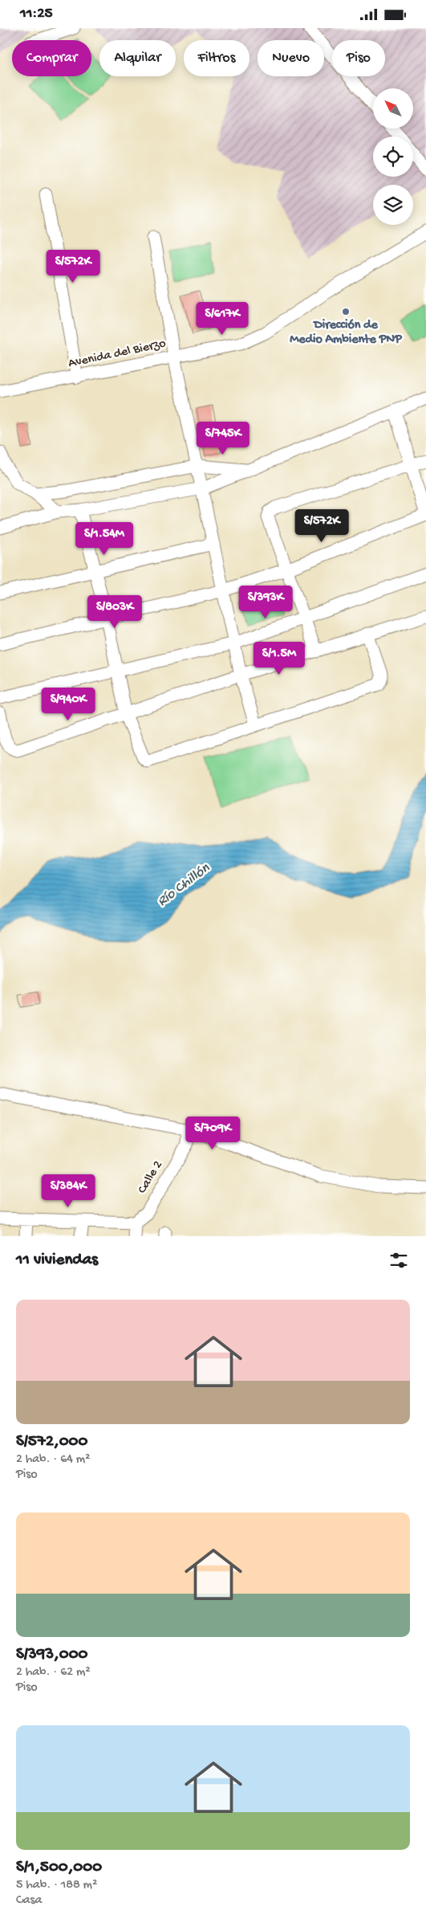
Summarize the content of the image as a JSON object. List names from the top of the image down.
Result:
{
  "streets": {
    "street": ["Avenida del Bierzo", "Calle 2"]
  },
  "water": ["Río Chillón"],
  "places": ["Dirección de Medio Ambiente PNP"],
  "north": "top left",
  "page": {
    "status": "11:25",
    "chip": [
      "Comprar",
      "Alquilar",
      "Filtros",
      "Nuevo",
      "Piso"
    ],
    "price": [
      "S/572K",
      "S/617K",
      "S/745K",
      "S/572K",
      "S/1.54M",
      "S/393K",
      "S/803K",
      "S/1.5M",
      "S/940K",
      "S/709K",
      "S/384K"
    ],
    "heading": "11 viviendas",
    "list": [
      {
        "name": "S/572,000",
        "note": "2 hab. · 64 m² · Piso"
      },
      {
        "name": "S/393,000",
        "note": "2 hab. · 62 m² · Piso"
      },
      {
        "name": "S/1,500,000",
        "note": "5 hab. · 188 m² · Casa"
      }
    ]
  }
}
